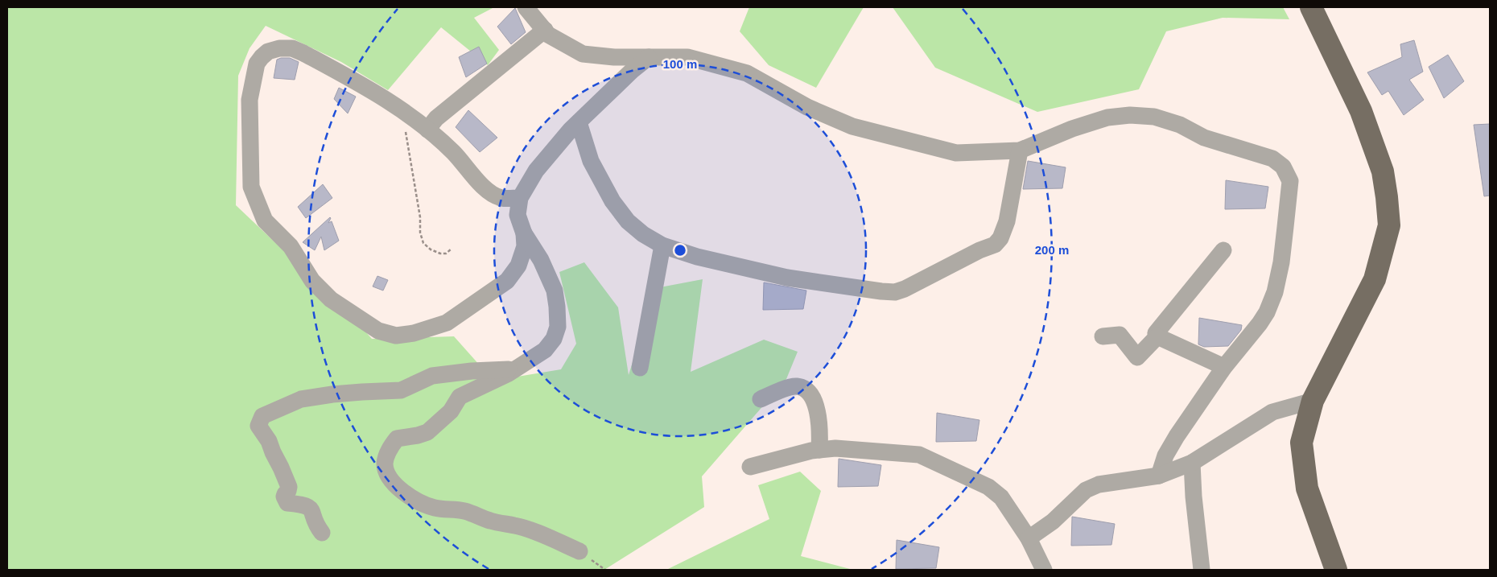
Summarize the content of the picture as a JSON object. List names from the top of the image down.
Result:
{
  "rings": ["100 m", "200 m"]
}
